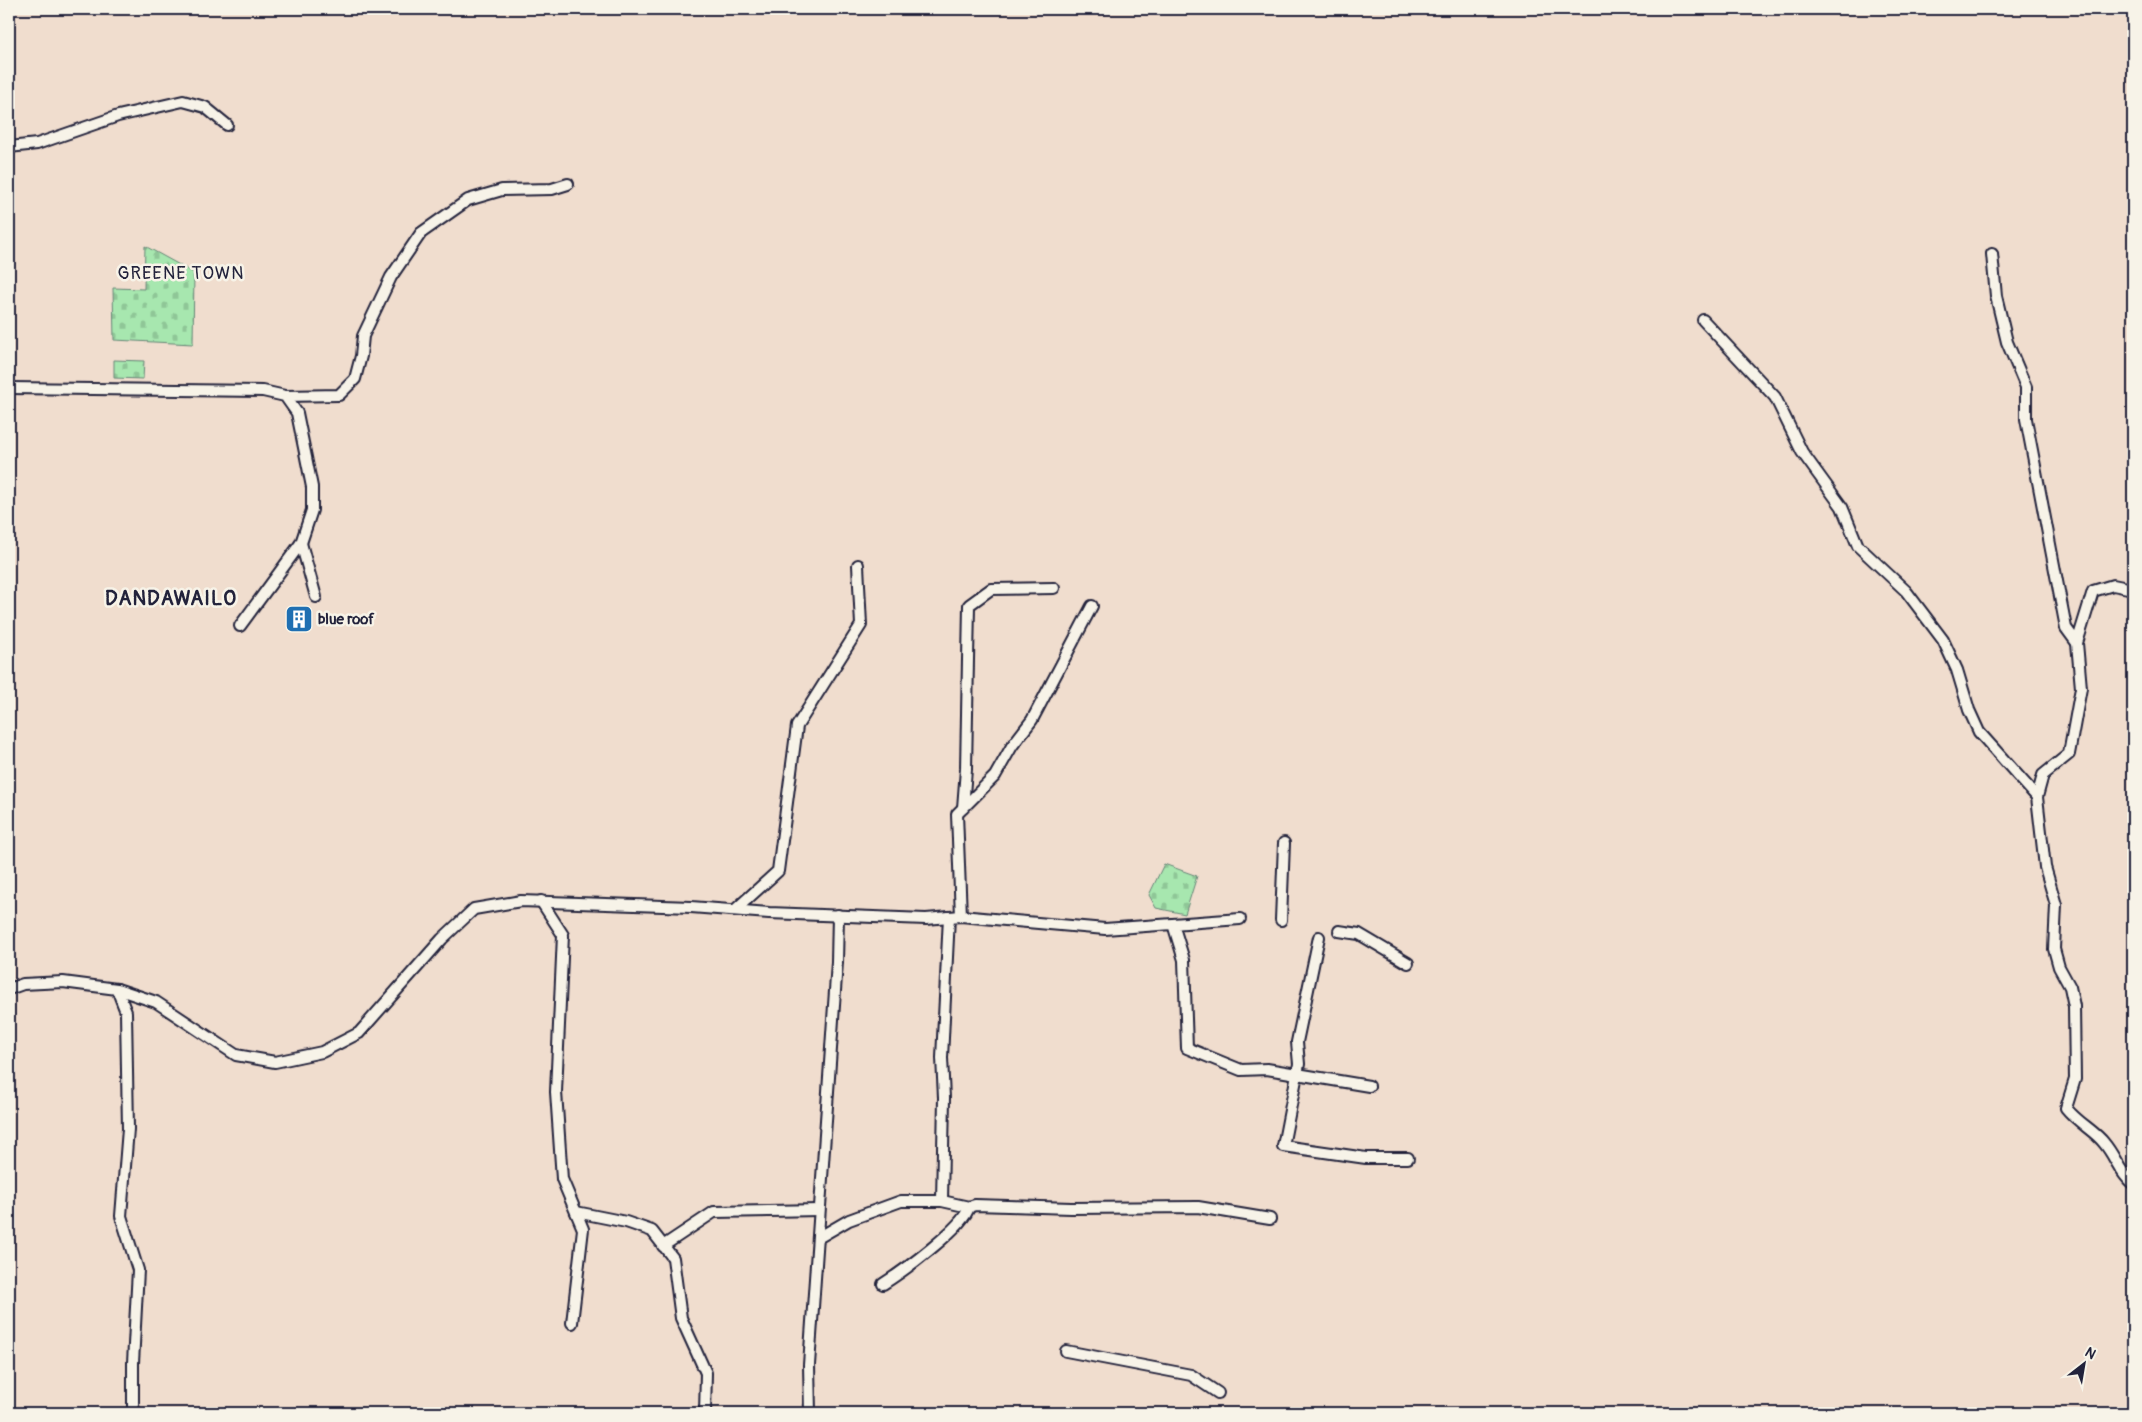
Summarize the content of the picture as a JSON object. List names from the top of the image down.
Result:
{
  "districts": ["GREENE TOWN", "DANDAWAILO"],
  "places": {
    "building": ["blue roof"]
  },
  "north": "top right"
}
